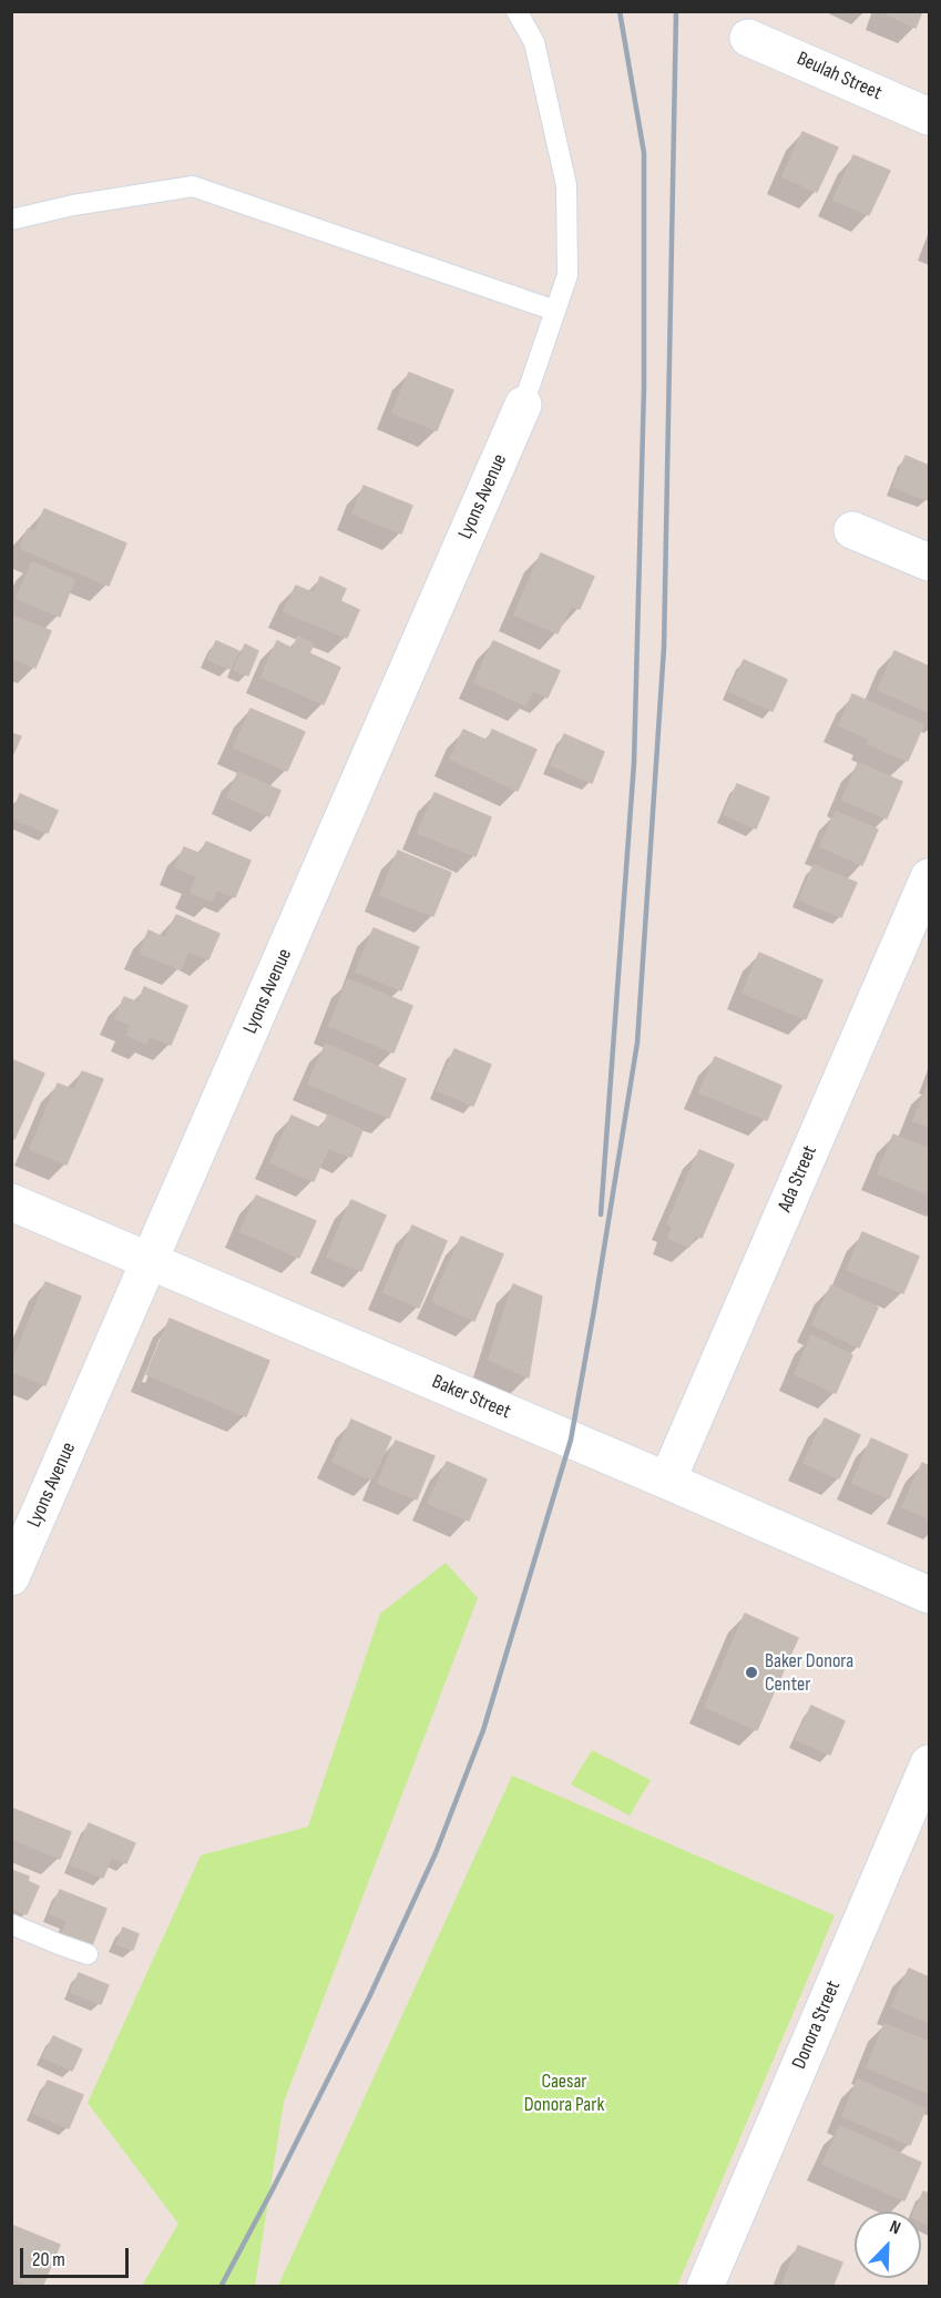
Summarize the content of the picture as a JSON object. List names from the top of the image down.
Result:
{
  "streets": {
    "street": [
      "Beulah Street",
      "Lyons Avenue",
      "Ada Street",
      "Baker Street",
      "Donora Street"
    ]
  },
  "crossings": [
    ["Lyons Avenue", "Baker Street"],
    ["Ada Street", "Baker Street"]
  ],
  "parks": ["Caesar Donora Park"],
  "places": ["Baker Donora Center"],
  "scale_bar": "20 m",
  "north": "top right"
}
